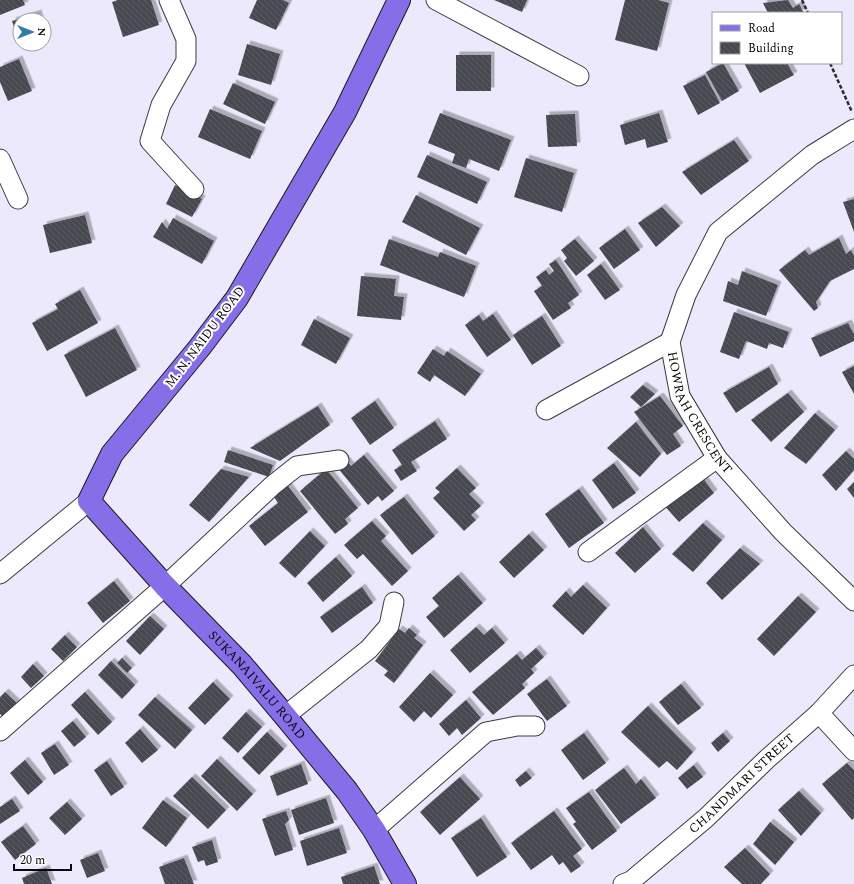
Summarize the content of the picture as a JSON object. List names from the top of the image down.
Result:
{
  "streets": {
    "main road": ["M. N. NAIDU ROAD", "SUKANAIVALU ROAD"],
    "street": ["HOWRAH CRESCENT", "CHANDMARI STREET"]
  },
  "crossings": [
    ["M. N. NAIDU ROAD", "SUKANAIVALU ROAD"]
  ],
  "legend": ["Road", "Building"],
  "scale_bar": "20 m",
  "north": "right"
}
